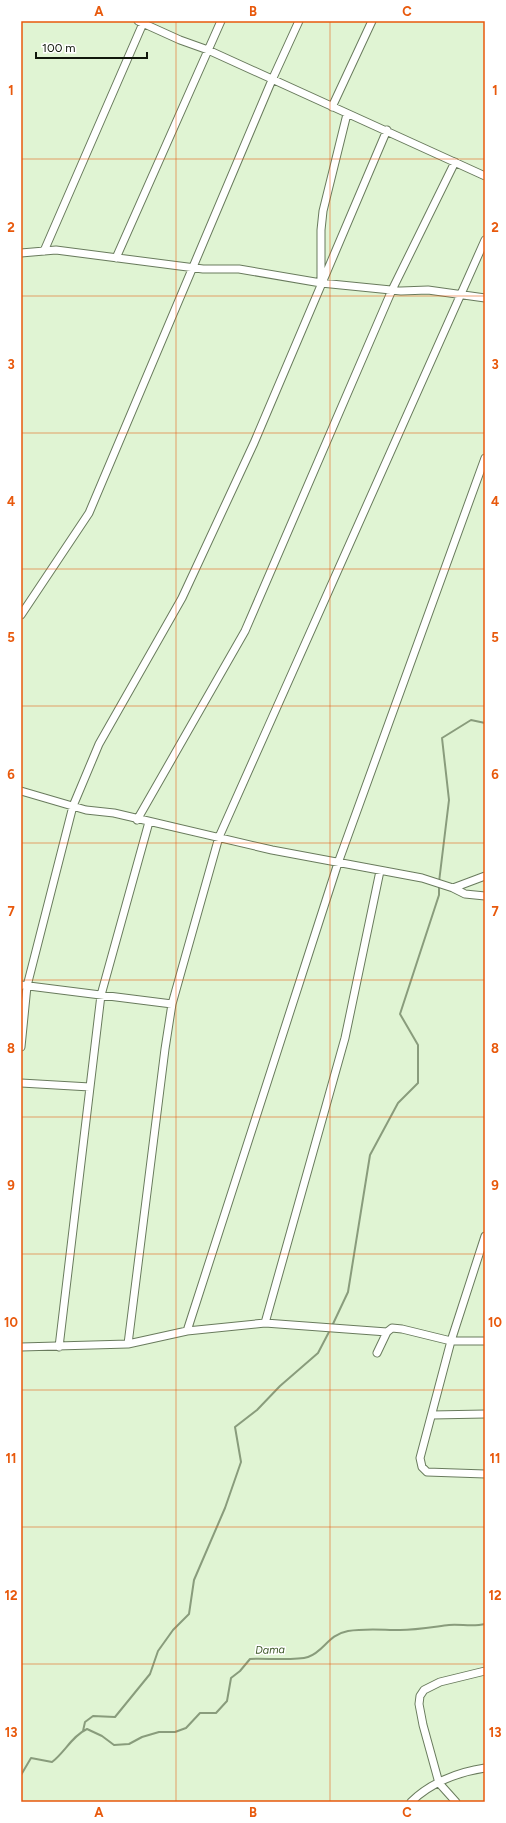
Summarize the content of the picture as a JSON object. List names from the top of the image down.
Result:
{
  "water": ["Dama"],
  "scale_bar": "100 m",
  "grid": {
    "columns": ["A", "B", "C"],
    "rows": [
      "1",
      "2",
      "3",
      "4",
      "5",
      "6",
      "7",
      "8",
      "9",
      "10",
      "11",
      "12",
      "13"
    ]
  }
}
